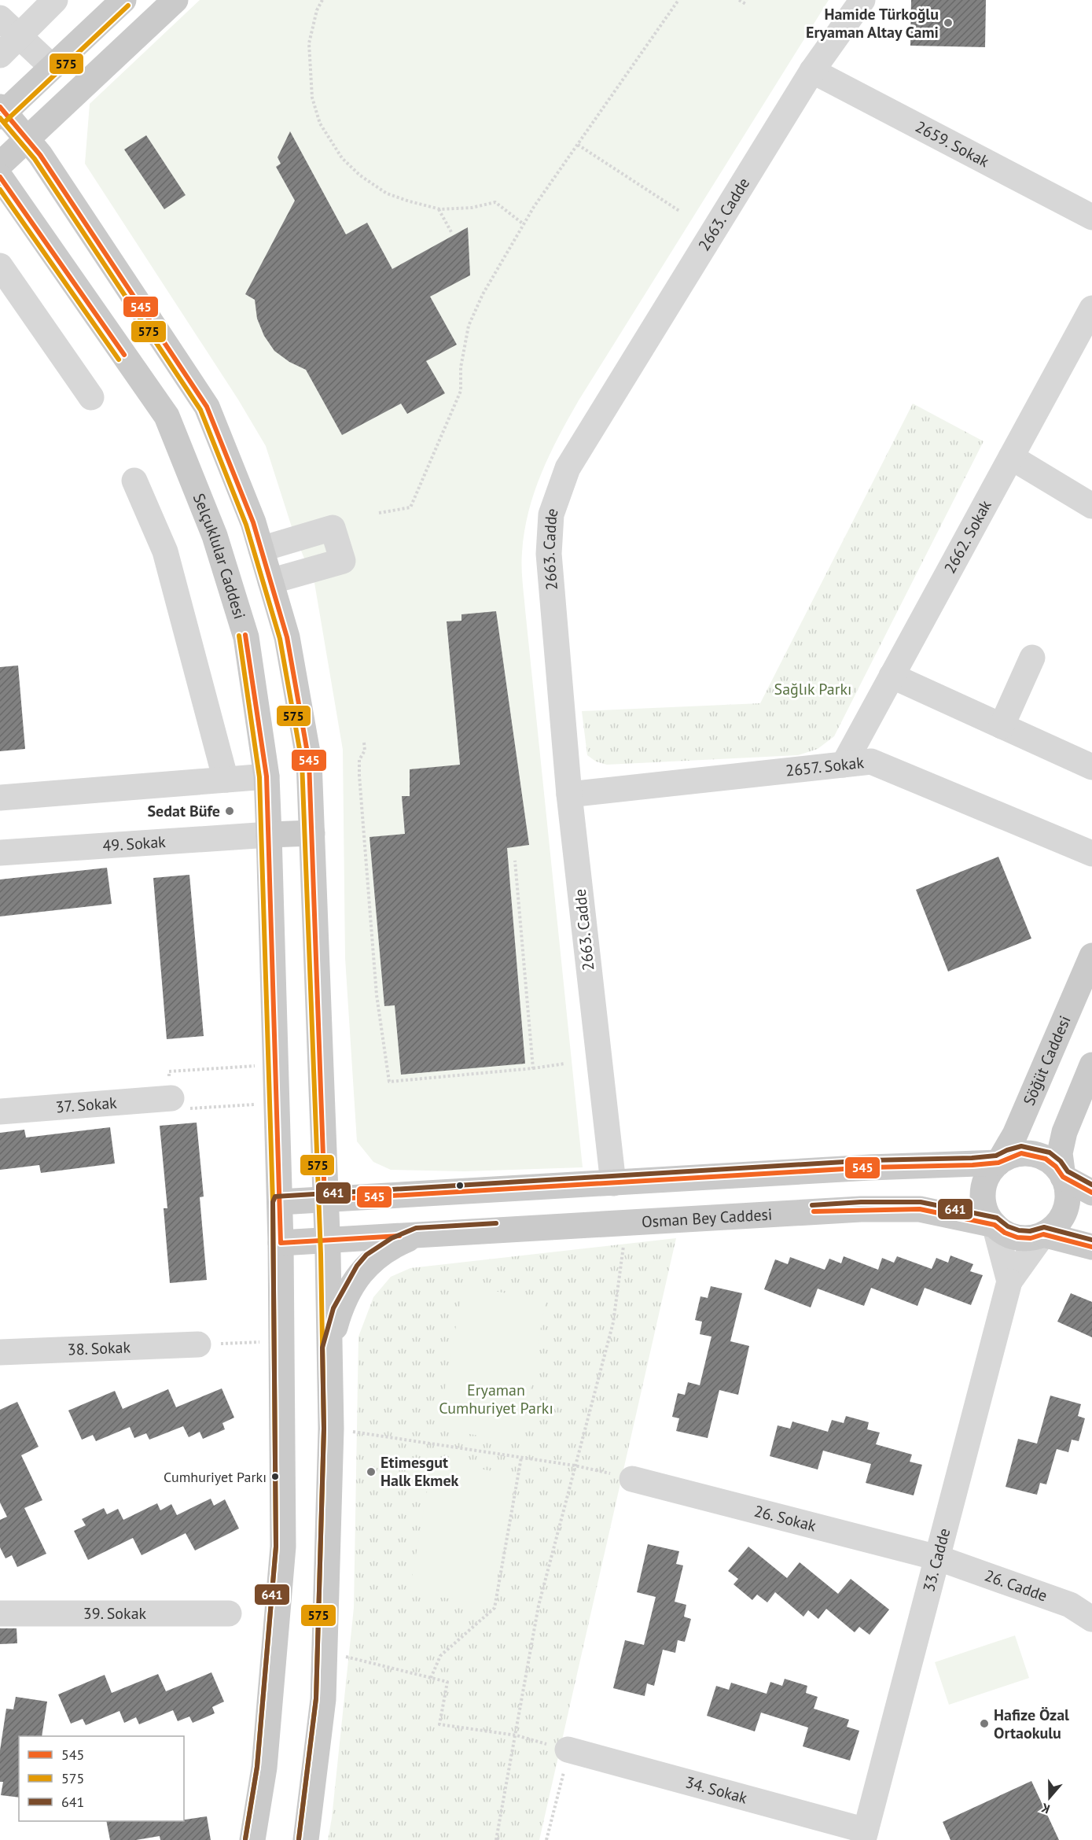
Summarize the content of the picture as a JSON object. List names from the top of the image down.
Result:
{
  "streets": {
    "main road": ["Selçuklular Caddesi", "Söğüt Caddesi", "Osman Bey Caddesi"],
    "street": [
      "2659. Sokak",
      "2663. Cadde",
      "2662. Sokak",
      "2657. Sokak",
      "49. Sokak",
      "37. Sokak",
      "38. Sokak",
      "26. Sokak",
      "33. Cadde",
      "26. Cadde",
      "39. Sokak",
      "34. Sokak"
    ]
  },
  "crossings": [
    ["2659. Sokak", "2663. Cadde"],
    ["2663. Cadde", "2657. Sokak"],
    ["2662. Sokak", "2657. Sokak"],
    ["Selçuklular Caddesi", "49. Sokak"],
    ["Selçuklular Caddesi", "Osman Bey Caddesi"],
    ["Söğüt Caddesi", "Osman Bey Caddesi"],
    ["Söğüt Caddesi", "33. Cadde"],
    ["Osman Bey Caddesi", "33. Cadde"],
    ["26. Sokak", "33. Cadde"],
    ["26. Sokak", "26. Cadde"],
    ["33. Cadde", "26. Cadde"],
    ["33. Cadde", "34. Sokak"]
  ],
  "parks": ["Sağlık Parkı", "Eryaman Cumhuriyet Parkı"],
  "places": [
    "Hamide Türkoğlu Eryaman Altay Cami",
    "Sedat Büfe",
    "Etimesgut Halk Ekmek",
    "Cumhuriyet Parkı",
    "Hafize Özal Ortaokulu"
  ],
  "lines": ["transit line 575", "transit line 545", "transit line 641"],
  "legend": ["545", "575", "641"],
  "north": "bottom"
}
